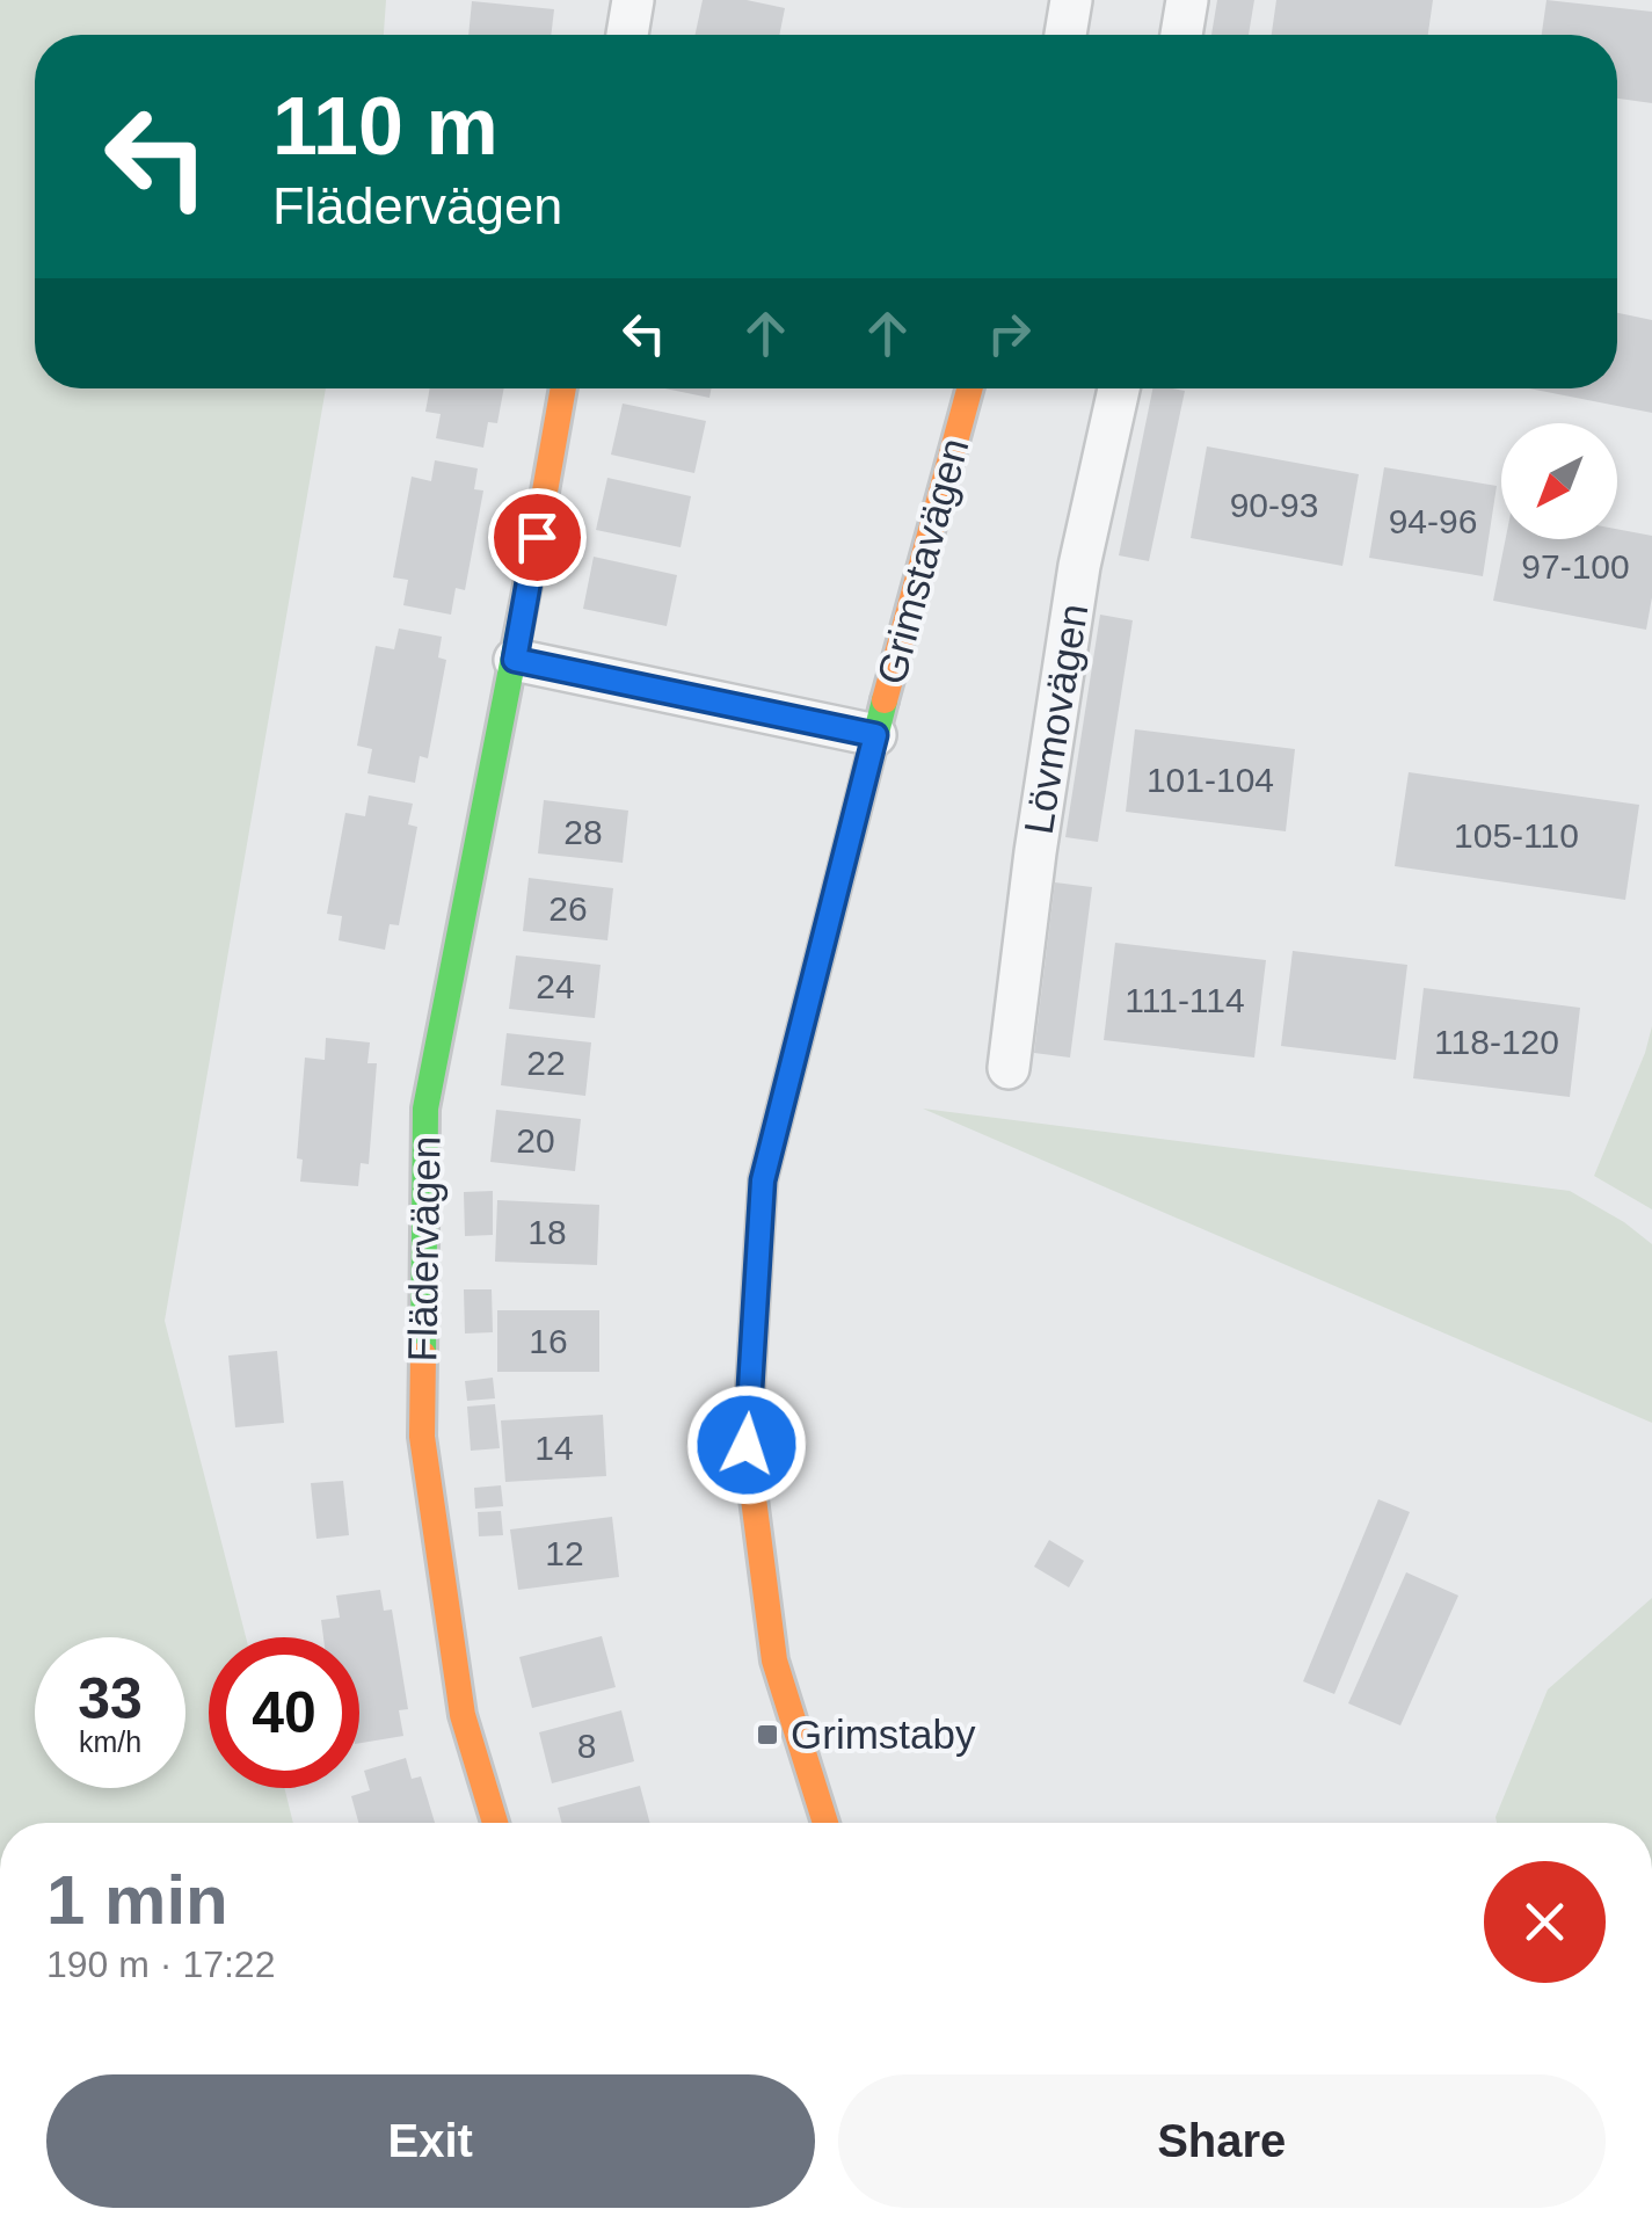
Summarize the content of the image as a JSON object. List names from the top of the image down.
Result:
{
  "streets": {
    "street": ["Grimstavägen", "Lövmovägen", "Flädervägen"]
  },
  "places": {
    "transit": ["Grimstaby"]
  },
  "house_numbers": [
    "90-93",
    "94-96",
    "97-100",
    "101-104",
    "28",
    "105-110",
    "26",
    "24",
    "111-114",
    "118-120",
    "22",
    "20",
    "18",
    "16",
    "14",
    "12",
    "8"
  ],
  "north": "bottom left",
  "page": {
    "turn": ["110 m", "Flädervägen"],
    "speed": "33 km/h",
    "limit": "40",
    "heading": ["1 min", "190 m · 17:22"],
    "buttons": ["Exit", "Share"]
  }
}
